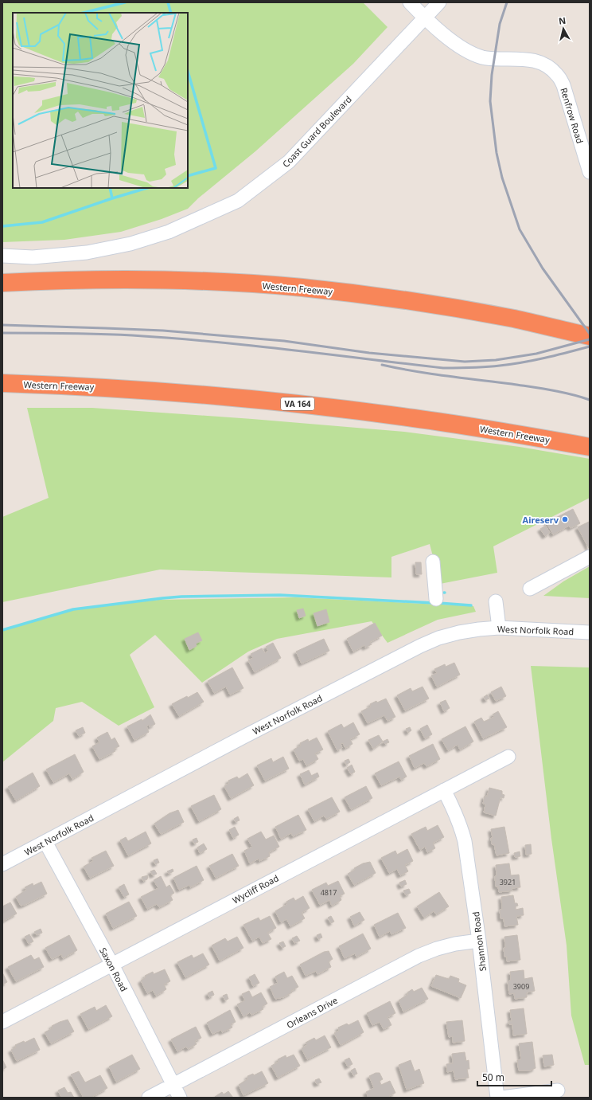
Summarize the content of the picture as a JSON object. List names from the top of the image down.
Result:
{
  "streets": {
    "highway": ["Western Freeway", "VA 164"],
    "street": [
      "Renfrow Road",
      "Coast Guard Boulevard",
      "West Norfolk Road",
      "Wycliff Road",
      "Shannon Road",
      "Saxon Road",
      "Orleans Drive"
    ]
  },
  "crossings": [
    ["Renfrow Road", "Coast Guard Boulevard"],
    ["West Norfolk Road", "Saxon Road"],
    ["Wycliff Road", "Shannon Road"],
    ["Wycliff Road", "Saxon Road"],
    ["Shannon Road", "Orleans Drive"],
    ["Saxon Road", "Orleans Drive"]
  ],
  "places": ["Aireserv"],
  "house_numbers": ["3921", "4817", "3909"],
  "scale_bar": "50 m",
  "north": "top"
}
